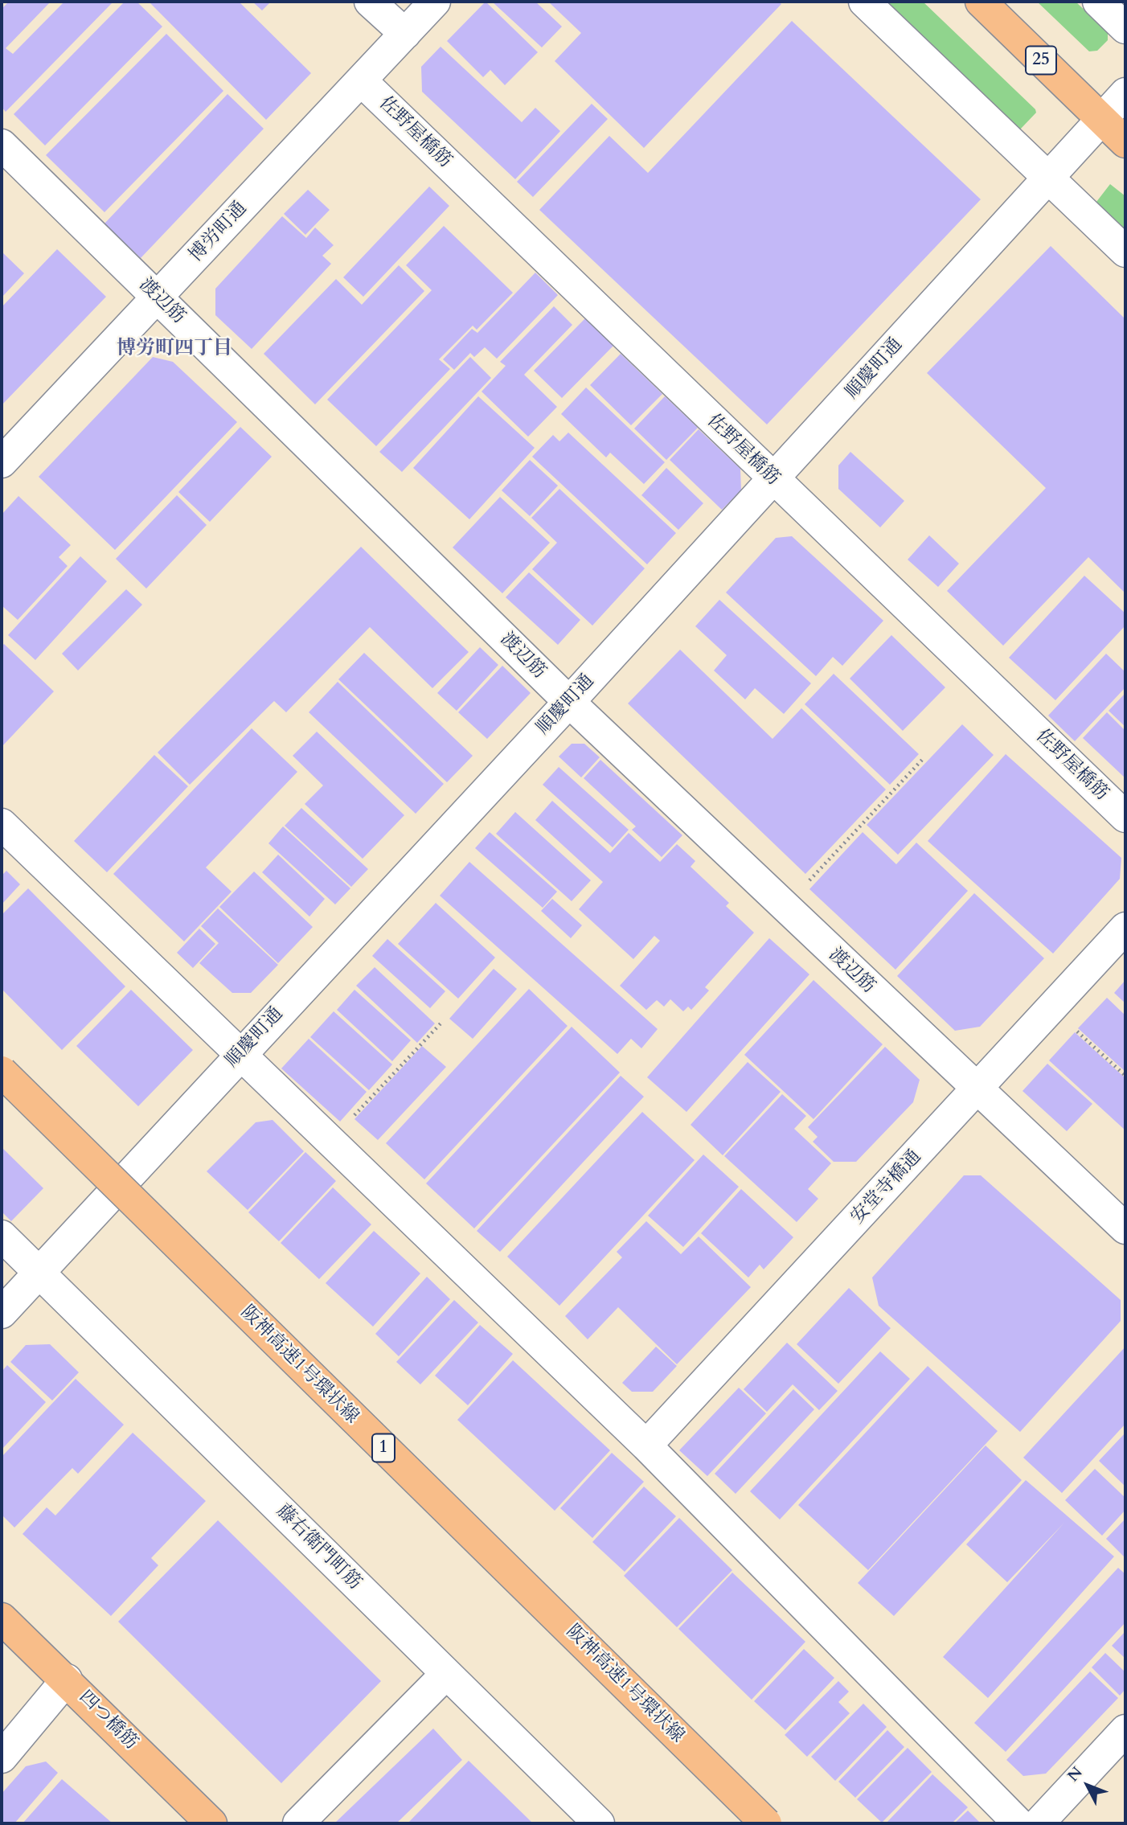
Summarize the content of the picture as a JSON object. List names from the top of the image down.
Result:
{
  "streets": {
    "main road": [
      "25",
      "阪神高速1号環状線",
      "1",
      "四つ橋筋"
    ],
    "street": [
      "佐野屋橋筋",
      "博労町通",
      "渡辺筋",
      "順慶町通",
      "安堂寺橋通",
      "藤右衛門町筋"
    ]
  },
  "crossings": [
    ["25", "順慶町通"],
    ["佐野屋橋筋", "博労町通"],
    ["佐野屋橋筋", "順慶町通"],
    ["博労町通", "渡辺筋"],
    ["渡辺筋", "順慶町通"],
    ["渡辺筋", "安堂寺橋通"],
    ["順慶町通", "藤右衛門町筋"]
  ],
  "districts": ["博労町四丁目"],
  "north": "top left"
}
